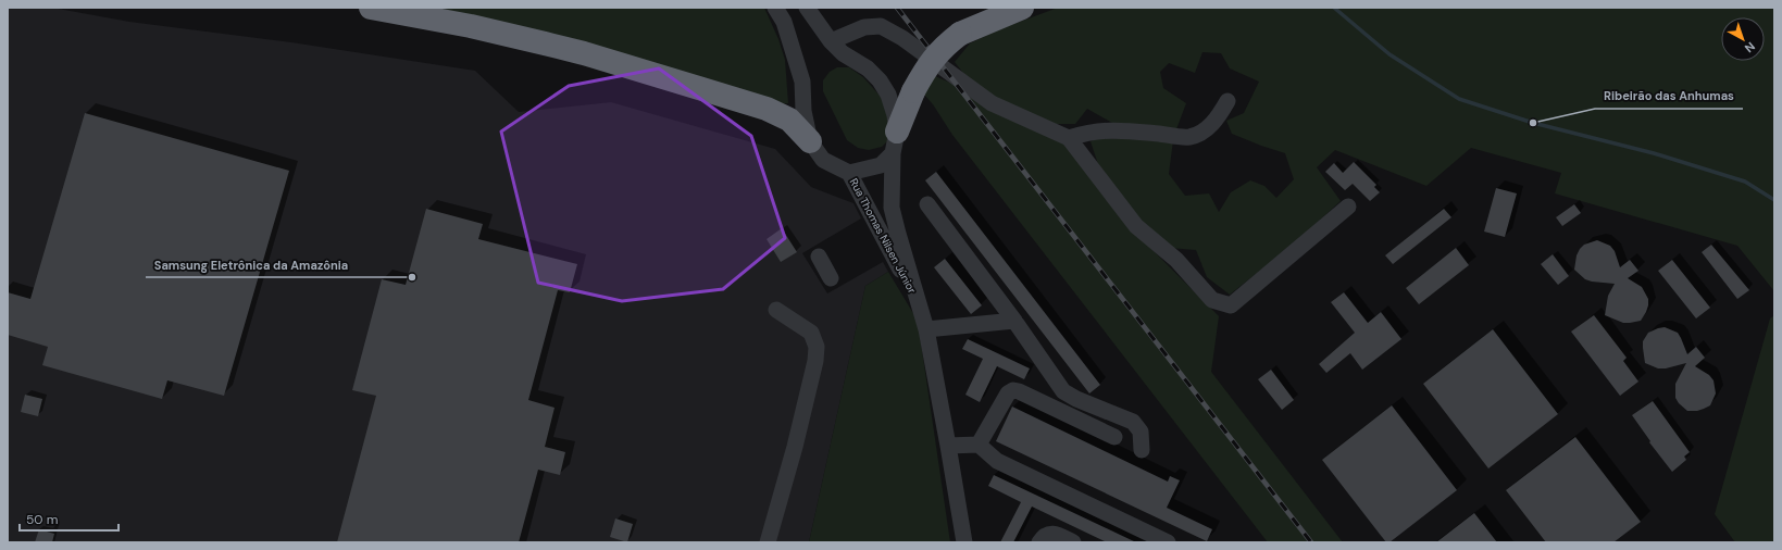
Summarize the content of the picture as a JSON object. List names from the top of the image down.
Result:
{
  "streets": {
    "street": ["Rua Thomas Nilsen Júnior"]
  },
  "places": ["Ribeirão das Anhumas", "Samsung Eletrônica da Amazônia"],
  "scale_bar": "50 m",
  "north": "bottom right"
}
